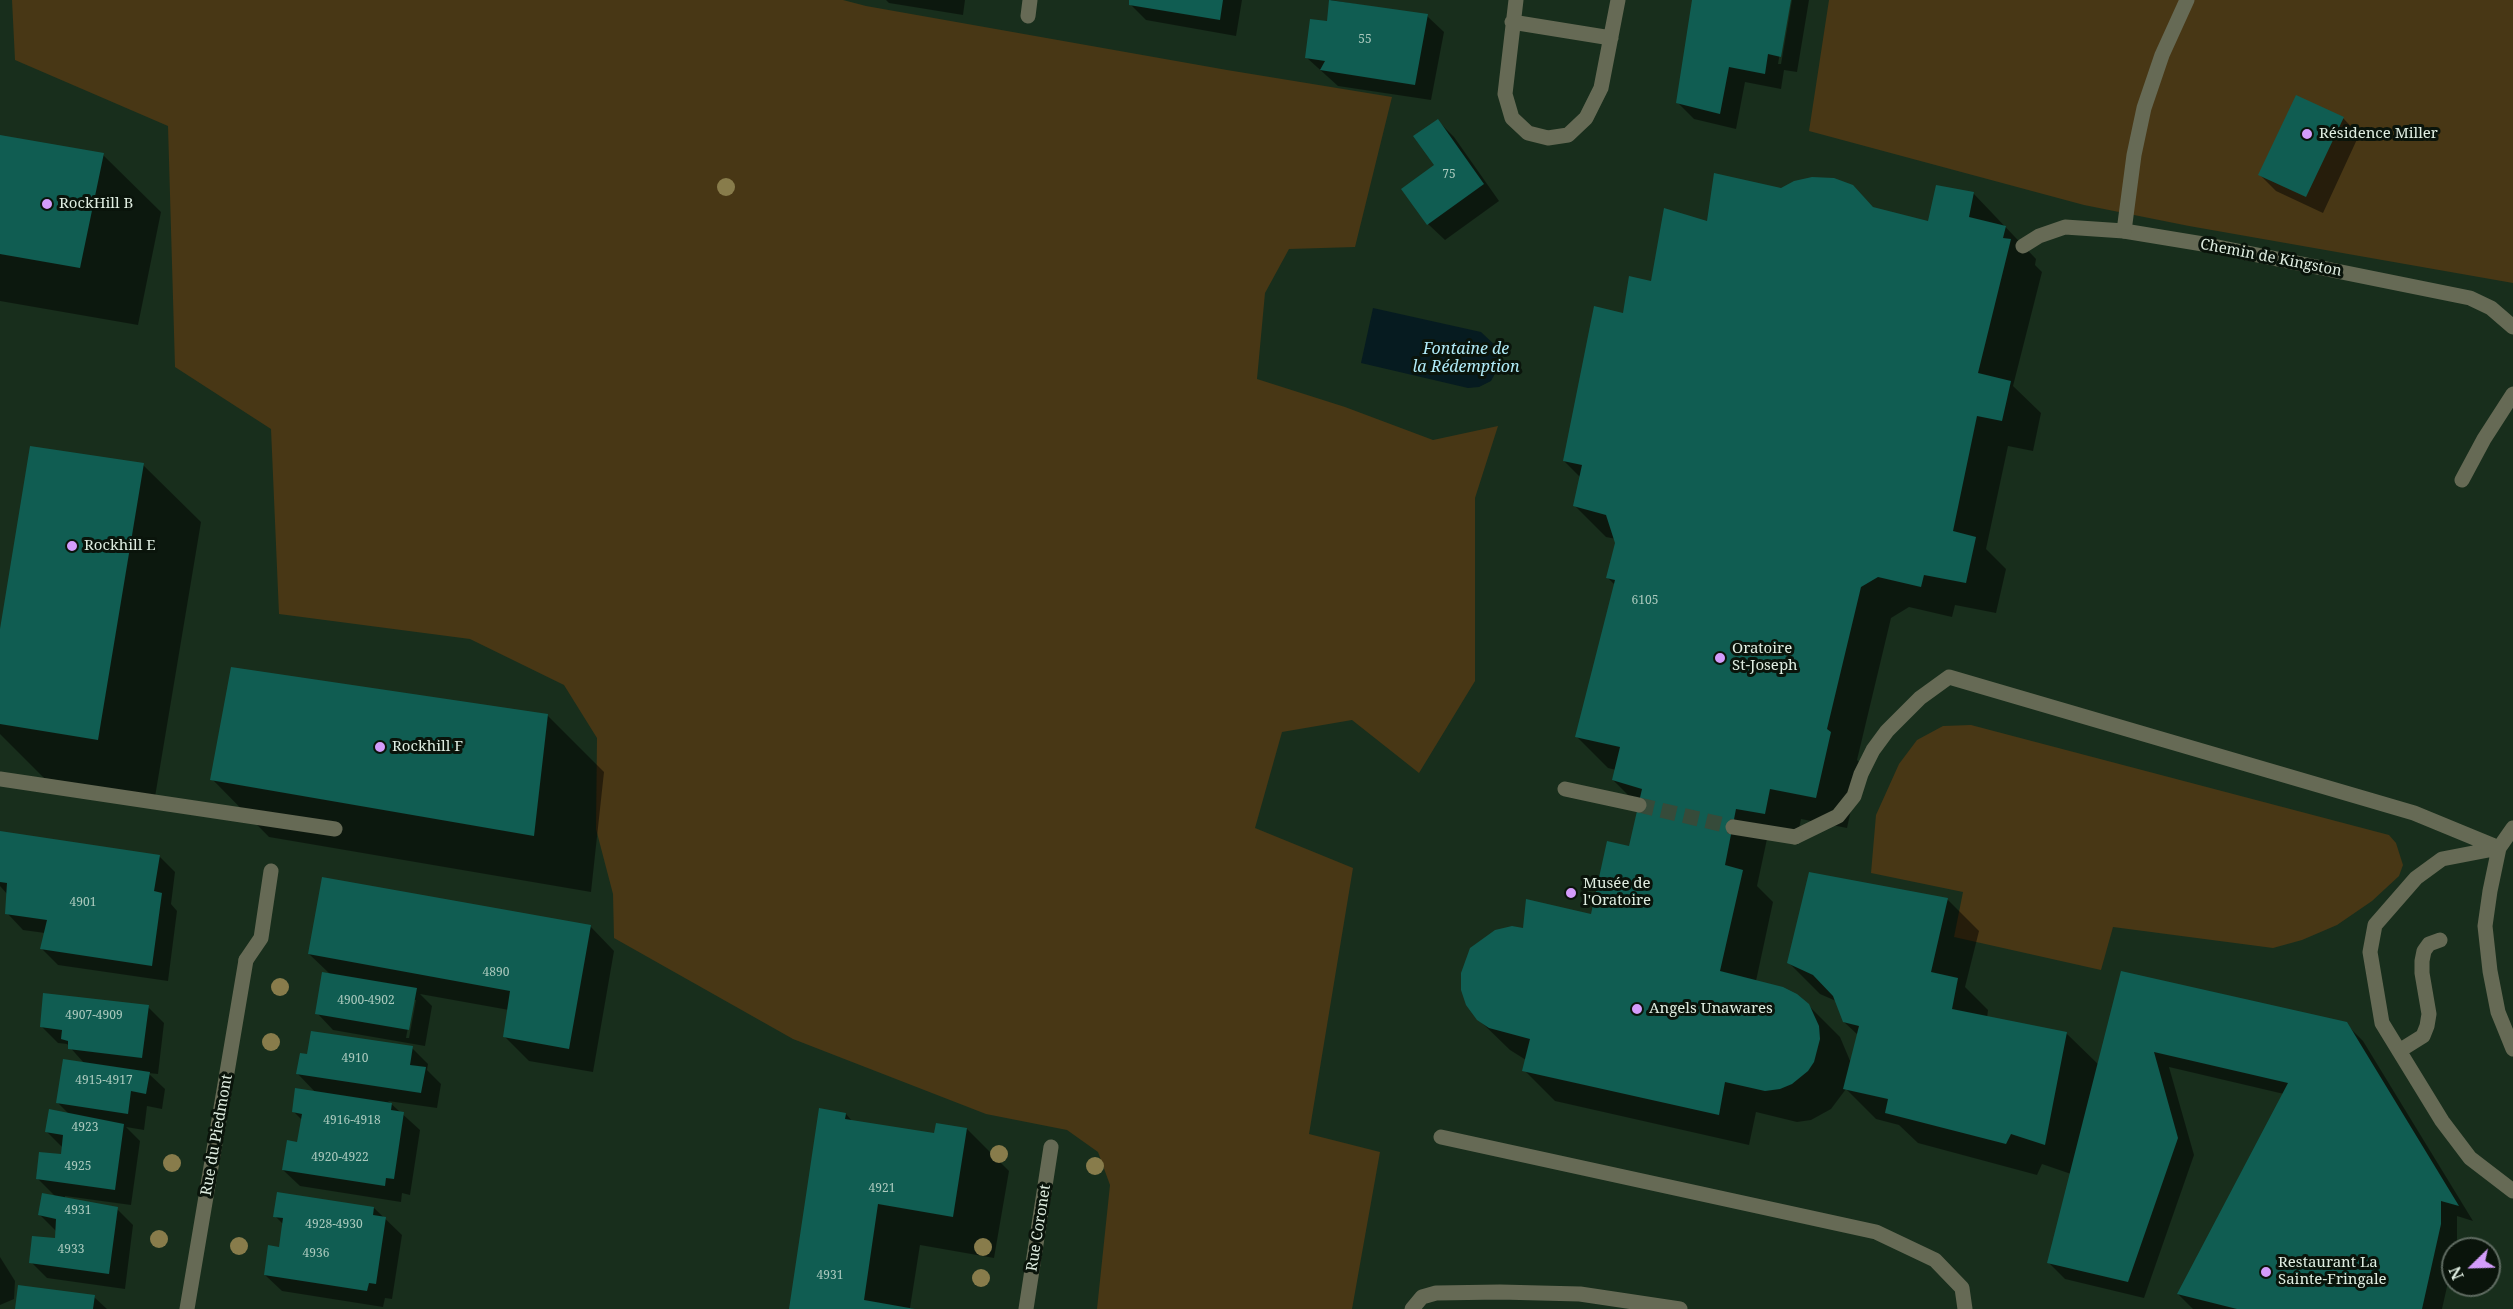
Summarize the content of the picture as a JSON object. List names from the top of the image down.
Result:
{
  "streets": {
    "street": ["Chemin de Kingston", "Rue du Piedmont", "Rue Coronet"]
  },
  "water": ["Fontaine de la Rédemption"],
  "places": [
    "Résidence Miller",
    "RockHill B",
    "Rockhill E",
    "Oratoire St-Joseph",
    "Rockhill F",
    "Musée de l'Oratoire",
    "Angels Unawares",
    "Restaurant La Sainte-Fringale"
  ],
  "house_numbers": [
    "55",
    "75",
    "6105",
    "4901",
    "4890",
    "4900-4902",
    "4907-4909",
    "4910",
    "4915-4917",
    "4916-4918",
    "4923",
    "4920-4922",
    "4925",
    "4921",
    "4931",
    "4928-4930",
    "4933",
    "4936",
    "4931"
  ],
  "north": "bottom left"
}
